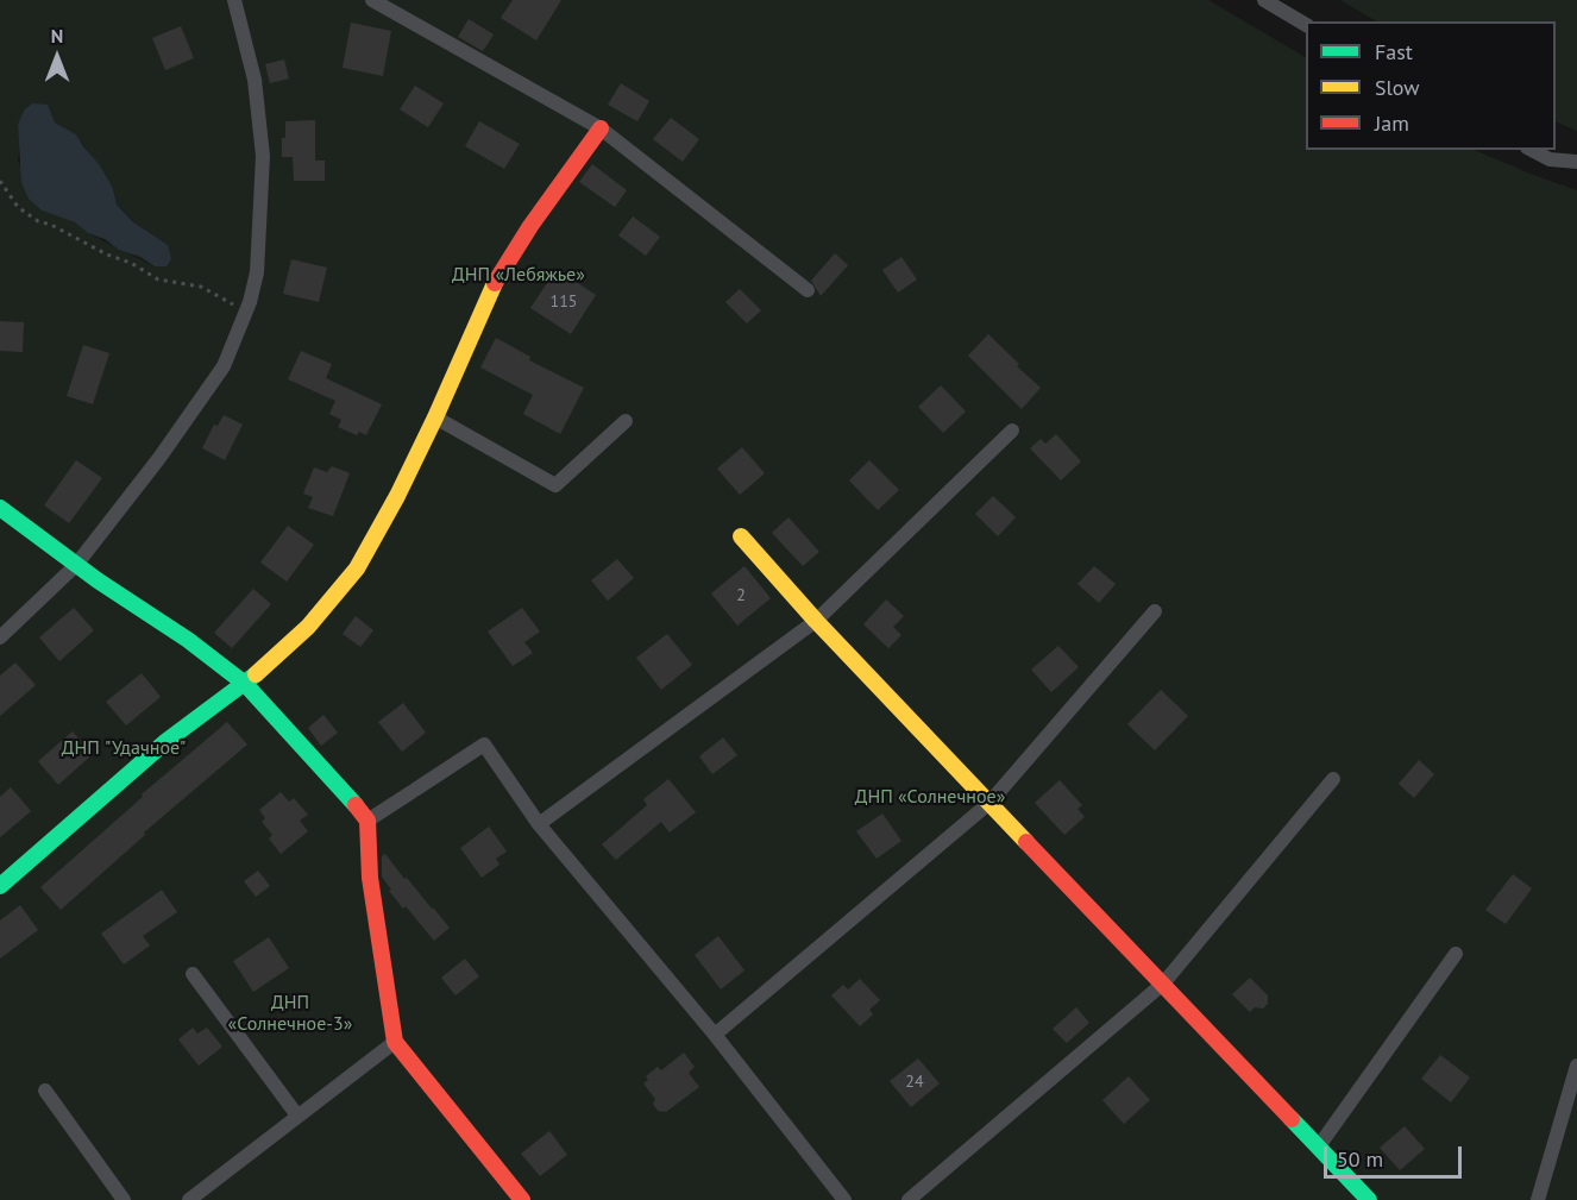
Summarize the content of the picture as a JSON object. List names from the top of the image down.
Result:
{
  "parks": [
    "ДНП «Лебяжье»",
    "ДНП \"Удачное\"",
    "ДНП «Солнечное»",
    "ДНП «Солнечное-3»"
  ],
  "house_numbers": ["115", "2", "24"],
  "legend": ["Fast", "Slow", "Jam"],
  "scale_bar": "50 m",
  "north": "top"
}
